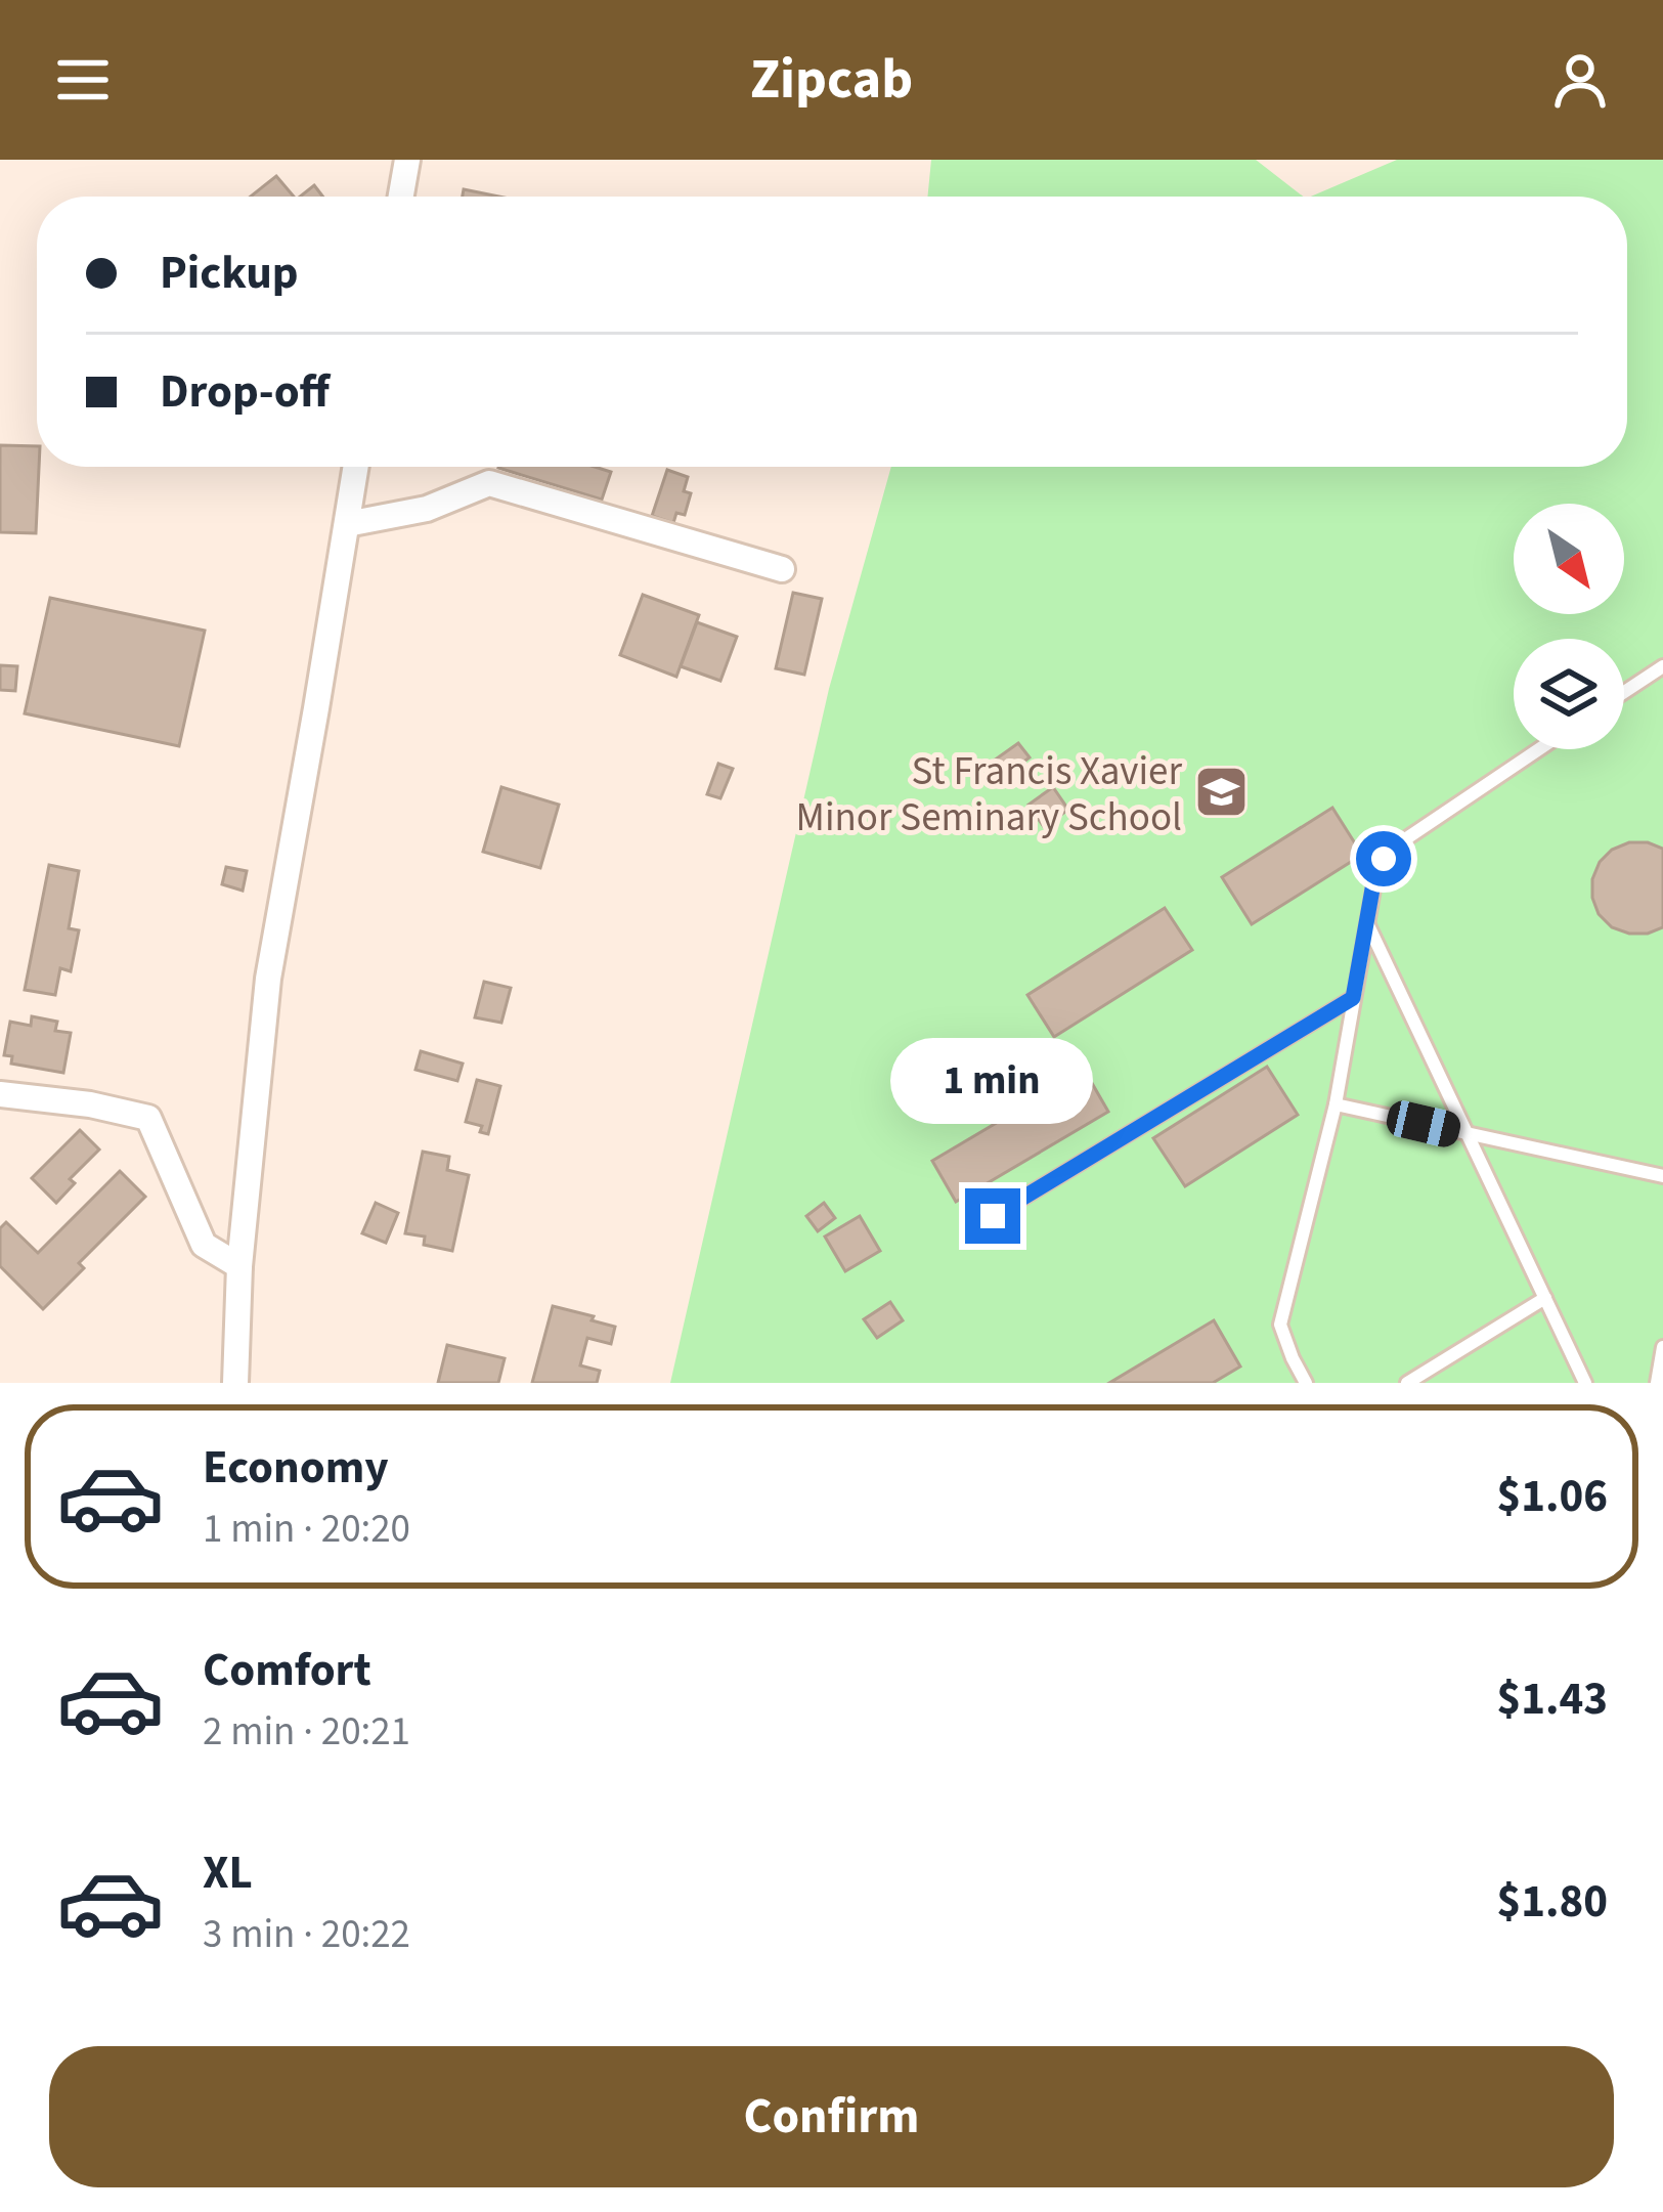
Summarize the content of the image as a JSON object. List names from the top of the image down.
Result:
{
  "places": {
    "school or university": ["St Francis Xavier Minor Seminary School"]
  },
  "north": "bottom right",
  "page": {
    "header": "Zipcab",
    "banner": ["Pickup", "Drop-off"],
    "bubble": "1 min",
    "list": [
      {
        "name": "Economy",
        "note": "1 min · 20:20",
        "value": "$1.06"
      },
      {
        "name": "Comfort",
        "note": "2 min · 20:21",
        "value": "$1.43"
      },
      {
        "name": "XL",
        "note": "3 min · 20:22",
        "value": "$1.80"
      }
    ],
    "buttons": "Confirm"
  }
}
